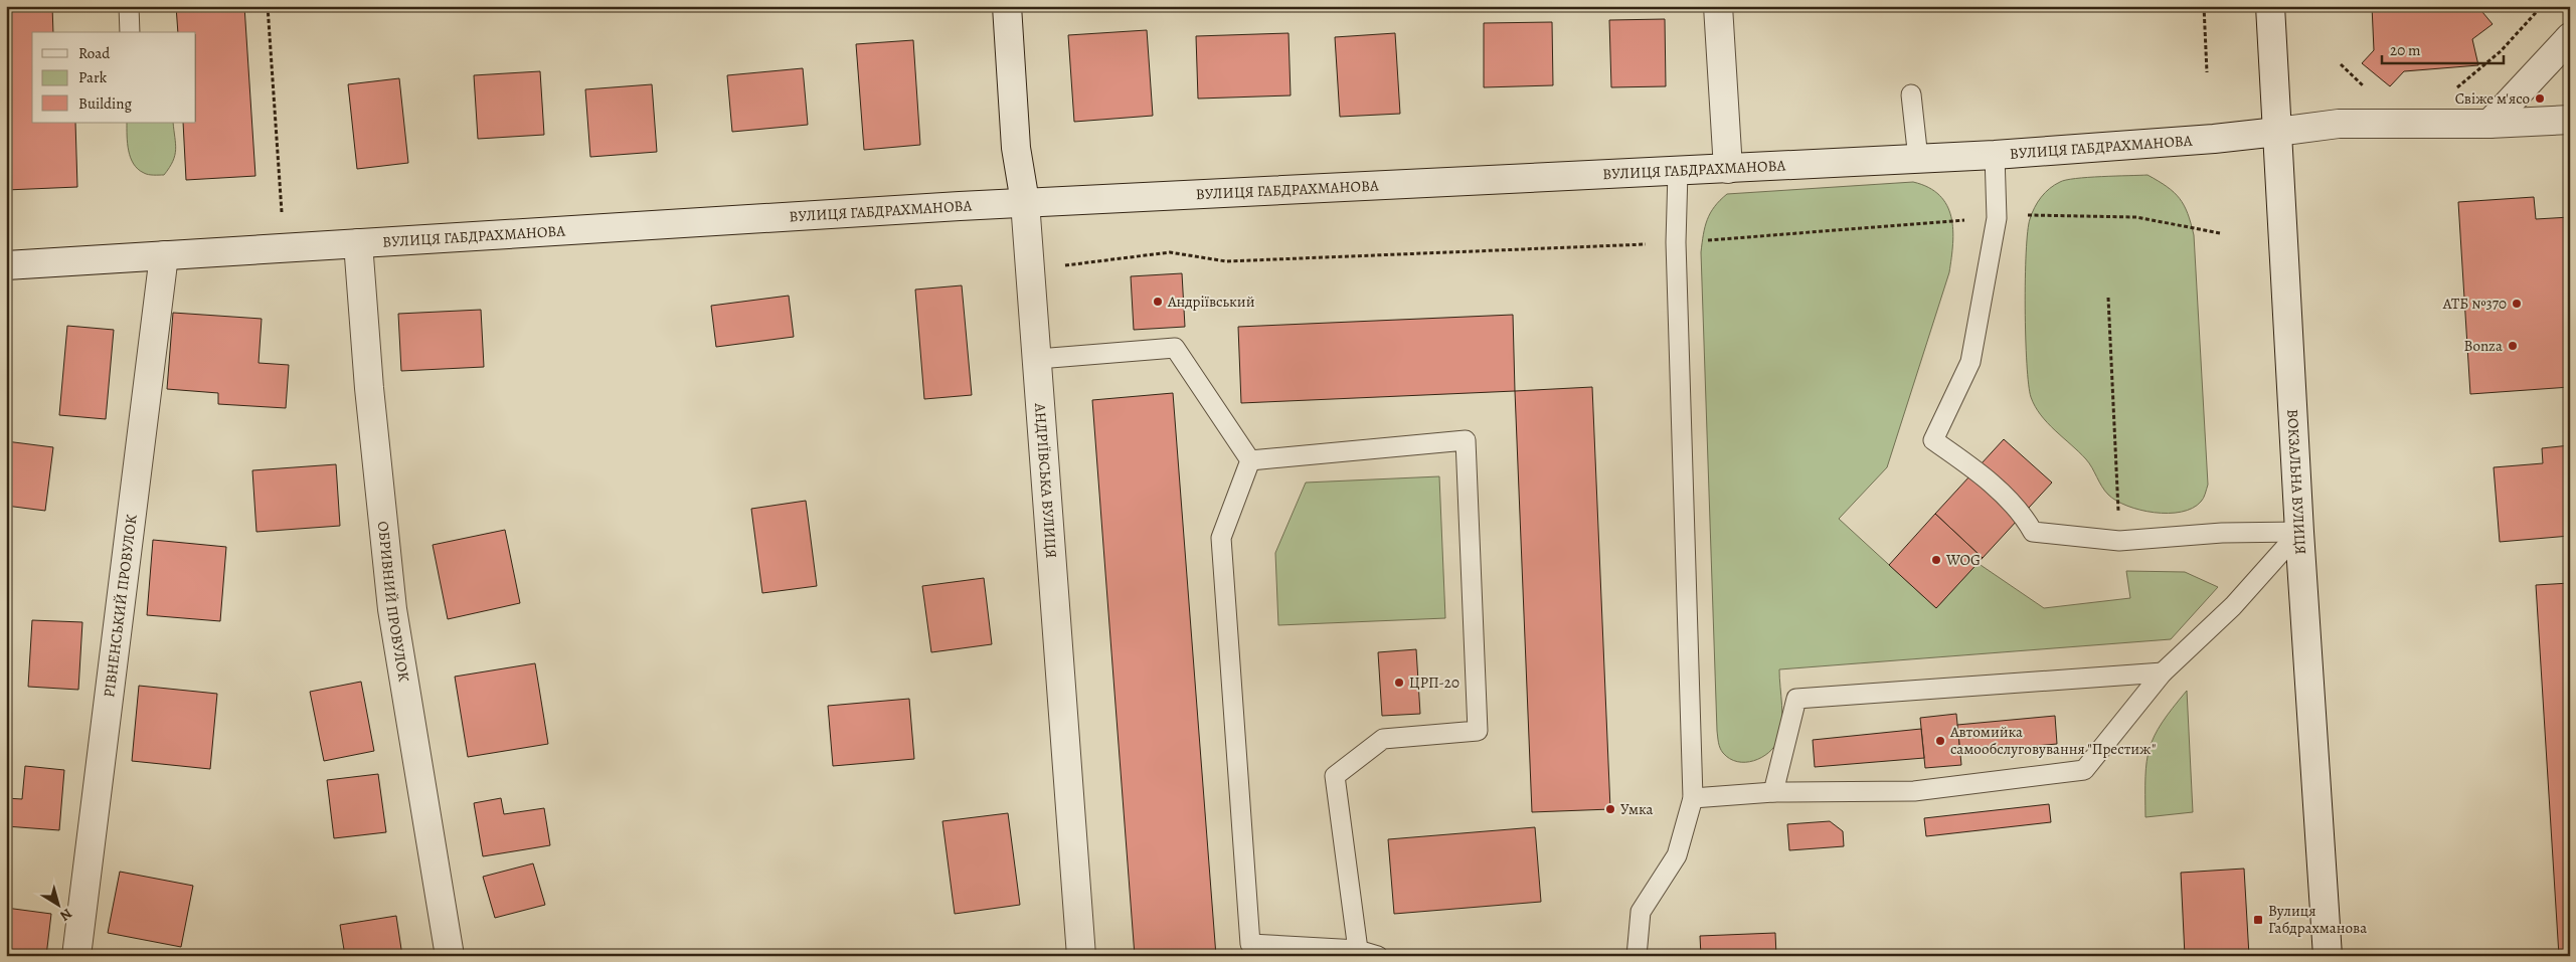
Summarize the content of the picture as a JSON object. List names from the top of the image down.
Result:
{
  "streets": {
    "street": [
      "ВУЛИЦЯ ГАБДРАХМАНОВА",
      "АНДРІЇВСЬКА ВУЛИЦЯ",
      "ВОКЗАЛЬНА ВУЛИЦЯ",
      "ОБРИВНИЙ ПРОВУЛОК",
      "РІВНЕНСЬКИЙ ПРОВУЛОК"
    ]
  },
  "crossings": [
    ["ВУЛИЦЯ ГАБДРАХМАНОВА", "АНДРІЇВСЬКА ВУЛИЦЯ"],
    ["ВУЛИЦЯ ГАБДРАХМАНОВА", "ВОКЗАЛЬНА ВУЛИЦЯ"],
    ["ВУЛИЦЯ ГАБДРАХМАНОВА", "ОБРИВНИЙ ПРОВУЛОК"],
    ["ВУЛИЦЯ ГАБДРАХМАНОВА", "РІВНЕНСЬКИЙ ПРОВУЛОК"]
  ],
  "places": {
    "other": [
      "Свіже м'ясо",
      "Андріївський",
      "АТБ №370",
      "Bonza",
      "WOG",
      "ЦРП-20",
      "Автомийка самообслуговування \"Престиж\"",
      "Умка"
    ],
    "transit": ["Вулиця Габдрахманова"]
  },
  "legend": ["Road", "Park", "Building"],
  "scale_bar": "20 m",
  "north": "bottom right"
}
